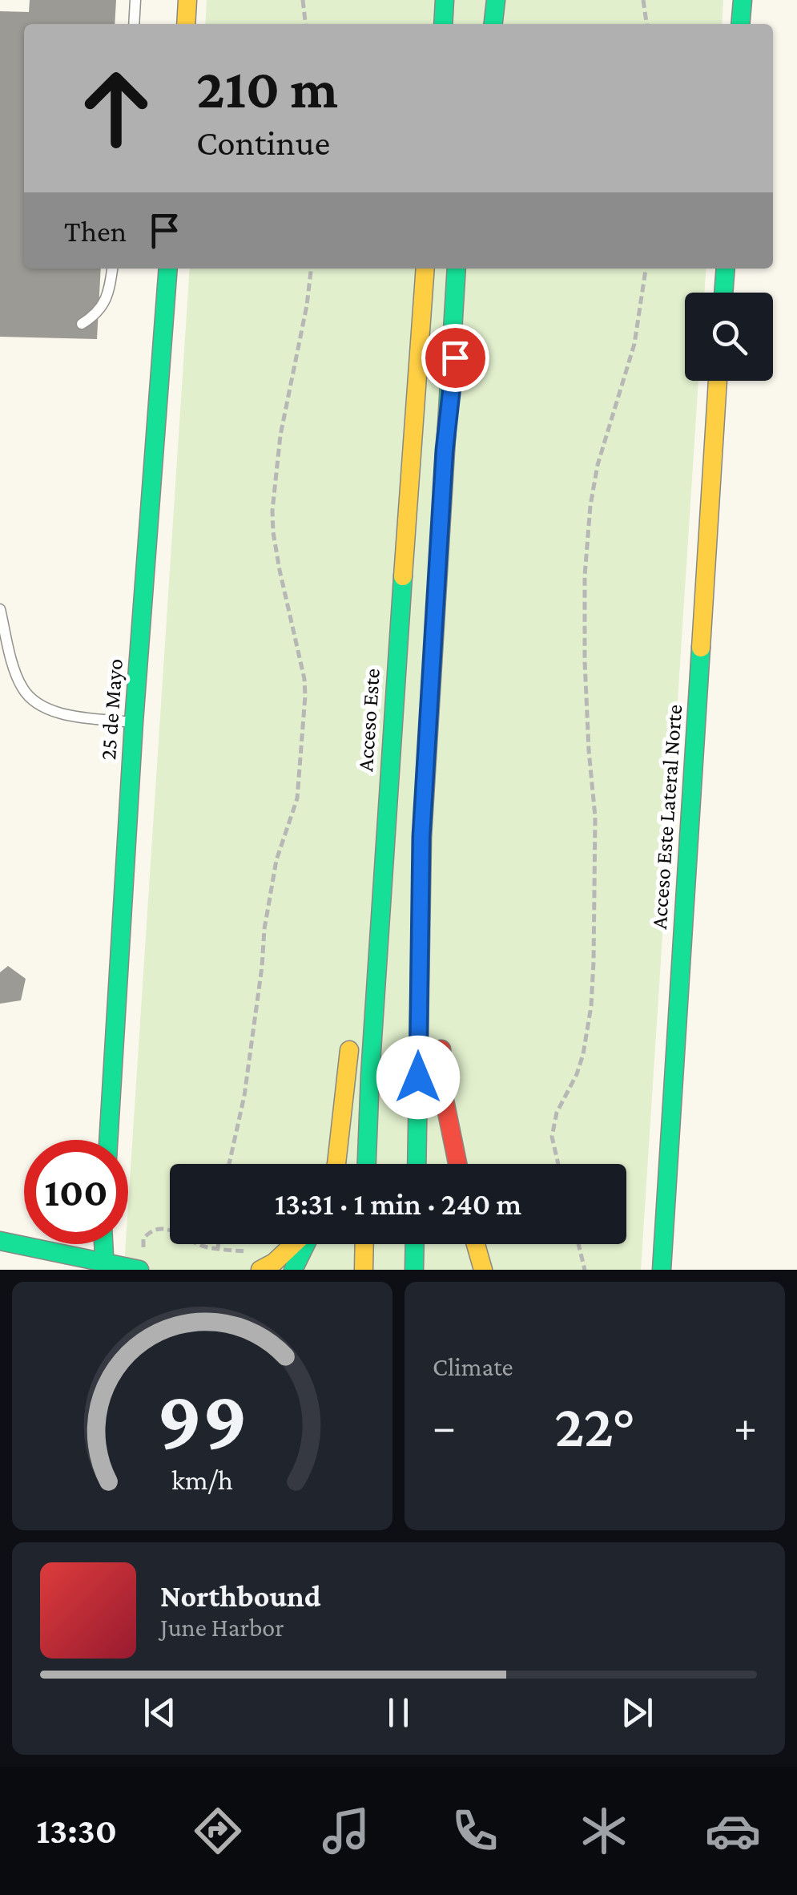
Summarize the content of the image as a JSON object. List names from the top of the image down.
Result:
{
  "streets": {
    "main road": ["25 de Mayo", "Acceso Este", "Acceso Este Lateral Norte"]
  },
  "page": {
    "turn": ["210 m", "Continue"],
    "then": "Then",
    "limit": "100",
    "trip": "13:31 · 1 min · 240 m",
    "tile": "Climate",
    "heat": ["−", "22°", "+"],
    "song": ["Northbound", "June Harbor"],
    "tabs": "13:30",
    "gauge": ["99", "km/h"]
  }
}
